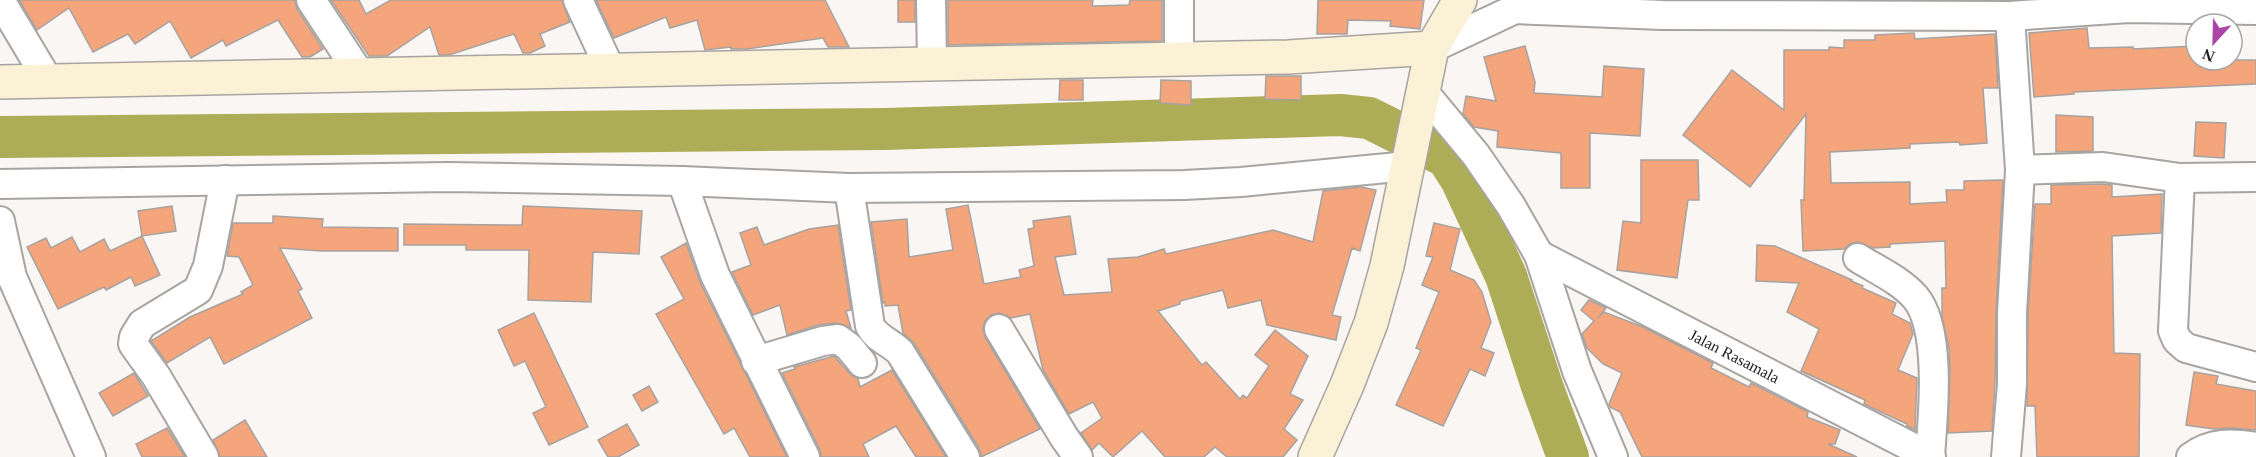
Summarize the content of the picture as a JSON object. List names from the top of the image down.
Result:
{
  "streets": {
    "street": ["Jalan Rasamala"]
  },
  "north": "bottom"
}
